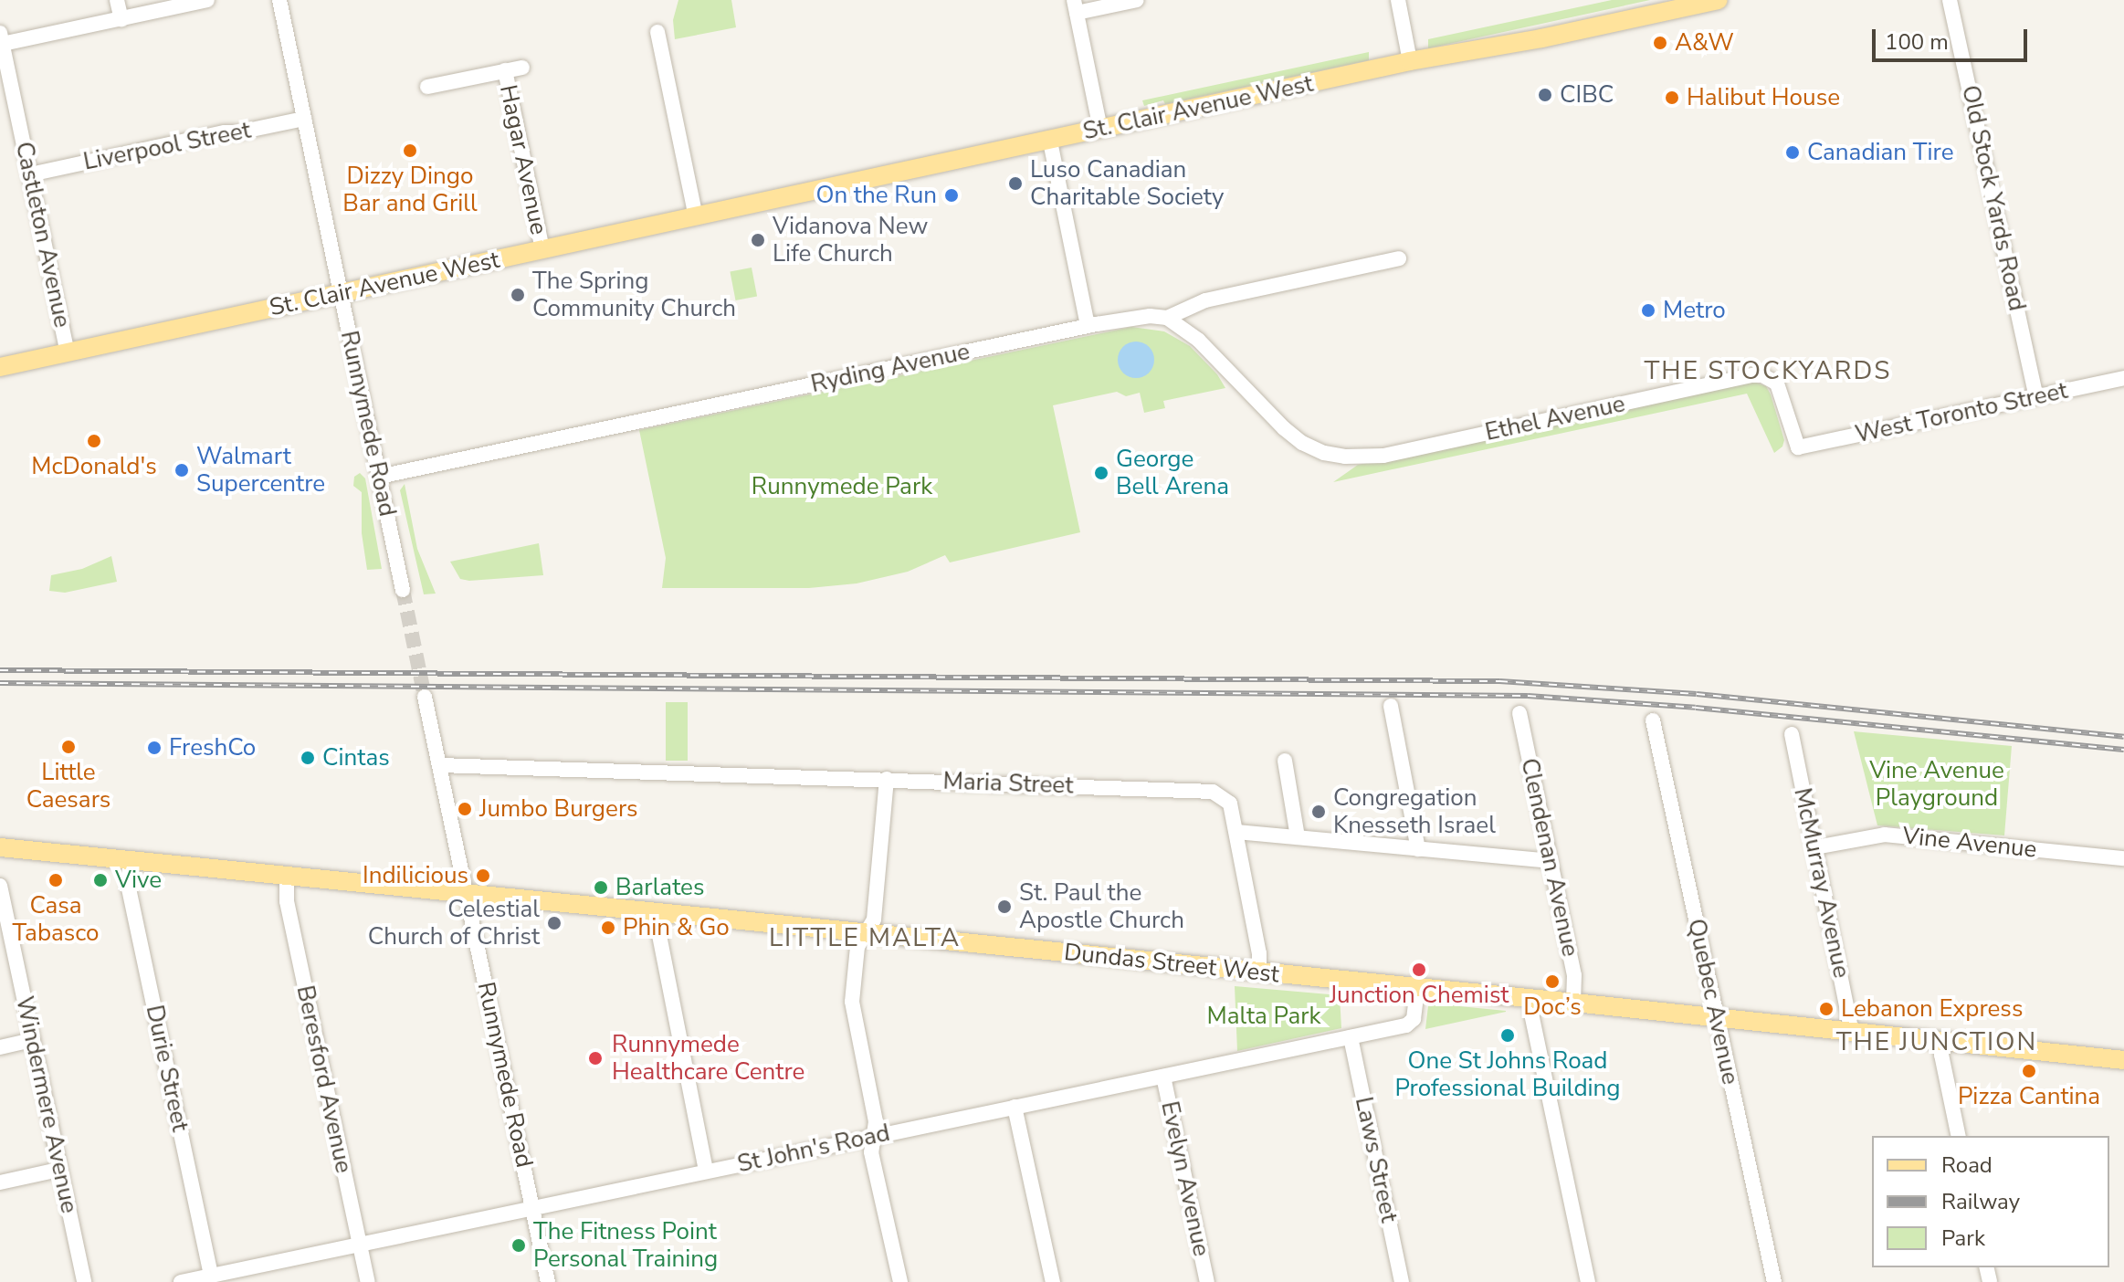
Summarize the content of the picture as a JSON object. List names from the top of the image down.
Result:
{
  "streets": {
    "main road": ["St. Clair Avenue West", "Dundas Street West"],
    "street": [
      "Liverpool Street",
      "Hagar Avenue",
      "Old Stock Yards Road",
      "Castleton Avenue",
      "Ryding Avenue",
      "West Toronto Street",
      "Ethel Avenue",
      "Runnymede Road",
      "Maria Street",
      "Vine Avenue",
      "Clendenan Avenue",
      "McMurray Avenue",
      "Quebec Avenue",
      "Durie Street",
      "Beresford Avenue",
      "Windermere Avenue",
      "St John's Road",
      "Laws Street",
      "Evelyn Avenue"
    ]
  },
  "crossings": [
    ["St. Clair Avenue West", "Hagar Avenue"],
    ["St. Clair Avenue West", "Castleton Avenue"],
    ["St. Clair Avenue West", "Runnymede Road"],
    ["Liverpool Street", "Castleton Avenue"],
    ["Liverpool Street", "Runnymede Road"],
    ["Old Stock Yards Road", "West Toronto Street"],
    ["Ryding Avenue", "Ethel Avenue"],
    ["Ryding Avenue", "Runnymede Road"],
    ["West Toronto Street", "Ethel Avenue"],
    ["Runnymede Road", "Maria Street"],
    ["Runnymede Road", "Dundas Street West"],
    ["Runnymede Road", "St John's Road"],
    ["Maria Street", "Dundas Street West"],
    ["Vine Avenue", "McMurray Avenue"],
    ["Clendenan Avenue", "Dundas Street West"],
    ["McMurray Avenue", "Dundas Street West"],
    ["Dundas Street West", "Quebec Avenue"],
    ["Dundas Street West", "Durie Street"],
    ["Dundas Street West", "Beresford Avenue"],
    ["Dundas Street West", "St John's Road"],
    ["Durie Street", "St John's Road"],
    ["Beresford Avenue", "St John's Road"],
    ["St John's Road", "Laws Street"],
    ["St John's Road", "Evelyn Avenue"]
  ],
  "districts": ["THE STOCKYARDS", "LITTLE MALTA", "THE JUNCTION"],
  "parks": ["Runnymede Park", "Vine Avenue Playground", "Malta Park"],
  "places": [
    "A&W",
    "CIBC",
    "Halibut House",
    "Dizzy Dingo Bar and Grill",
    "Canadian Tire",
    "Luso Canadian Charitable Society",
    "On the Run",
    "Vidanova New Life Church",
    "The Spring Community Church",
    "Metro",
    "McDonald's",
    "Walmart Supercentre",
    "George Bell Arena",
    "Little Caesars",
    "FreshCo",
    "Cintas",
    "Jumbo Burgers",
    "Congregation Knesseth Israel",
    "Indilicious",
    "Casa Tabasco",
    "Vive",
    "Barlates",
    "St. Paul the Apostle Church",
    "Celestial Church of Christ",
    "Phin & Go",
    "Junction Chemist",
    "Doc’s",
    "Lebanon Express",
    "One St Johns Road Professional Building",
    "Runnymede Healthcare Centre",
    "Pizza Cantina",
    "The Fitness Point Personal Training"
  ],
  "legend": ["Road", "Railway", "Park"],
  "scale_bar": "100 m"
}
